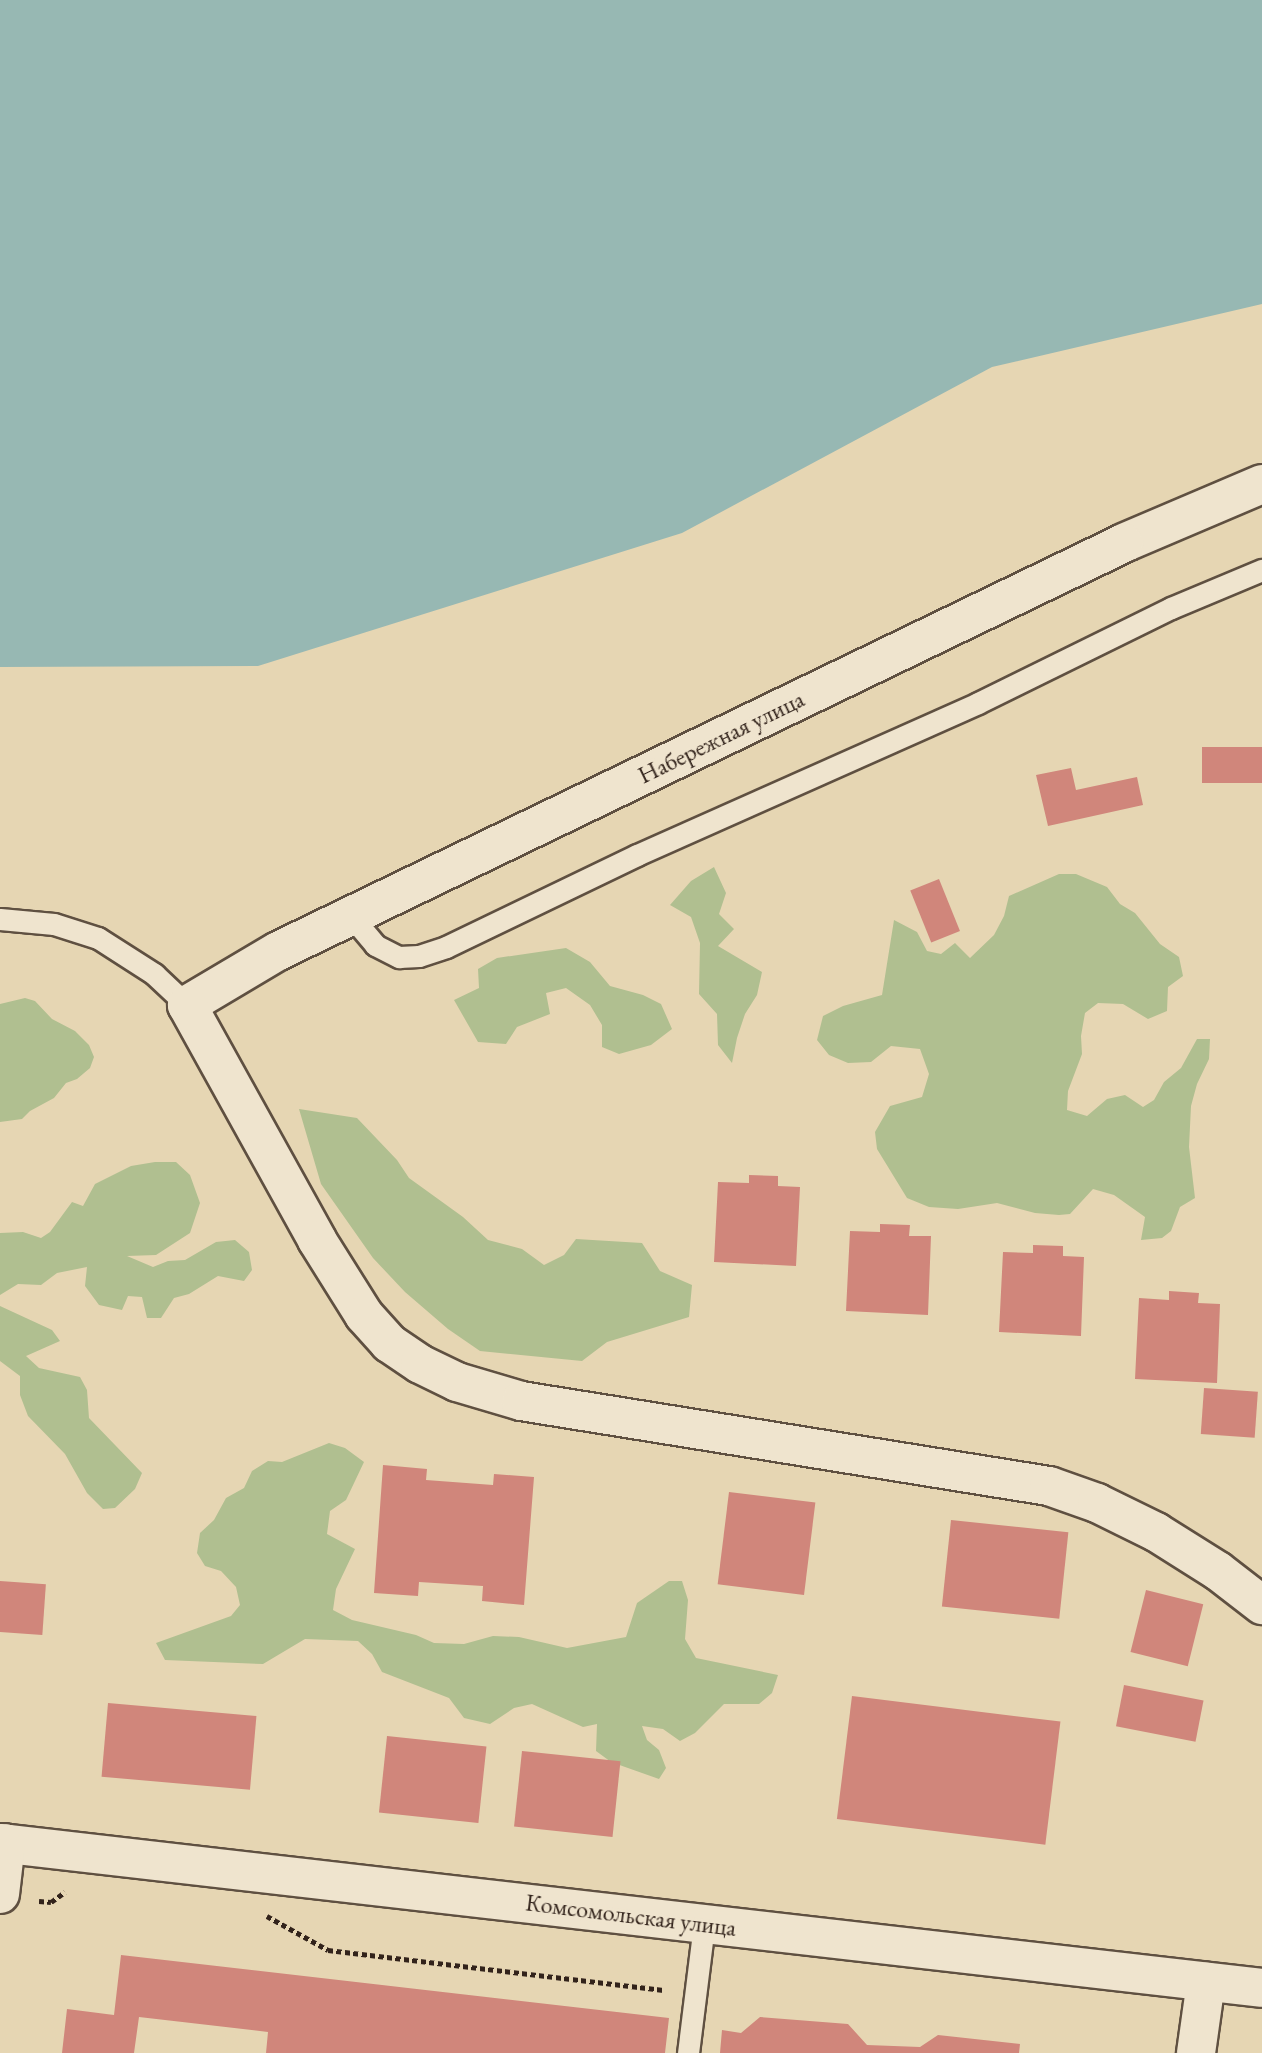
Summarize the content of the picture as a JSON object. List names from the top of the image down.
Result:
{
  "streets": {
    "street": ["Набережная улица", "Комсомольская улица"]
  }
}
